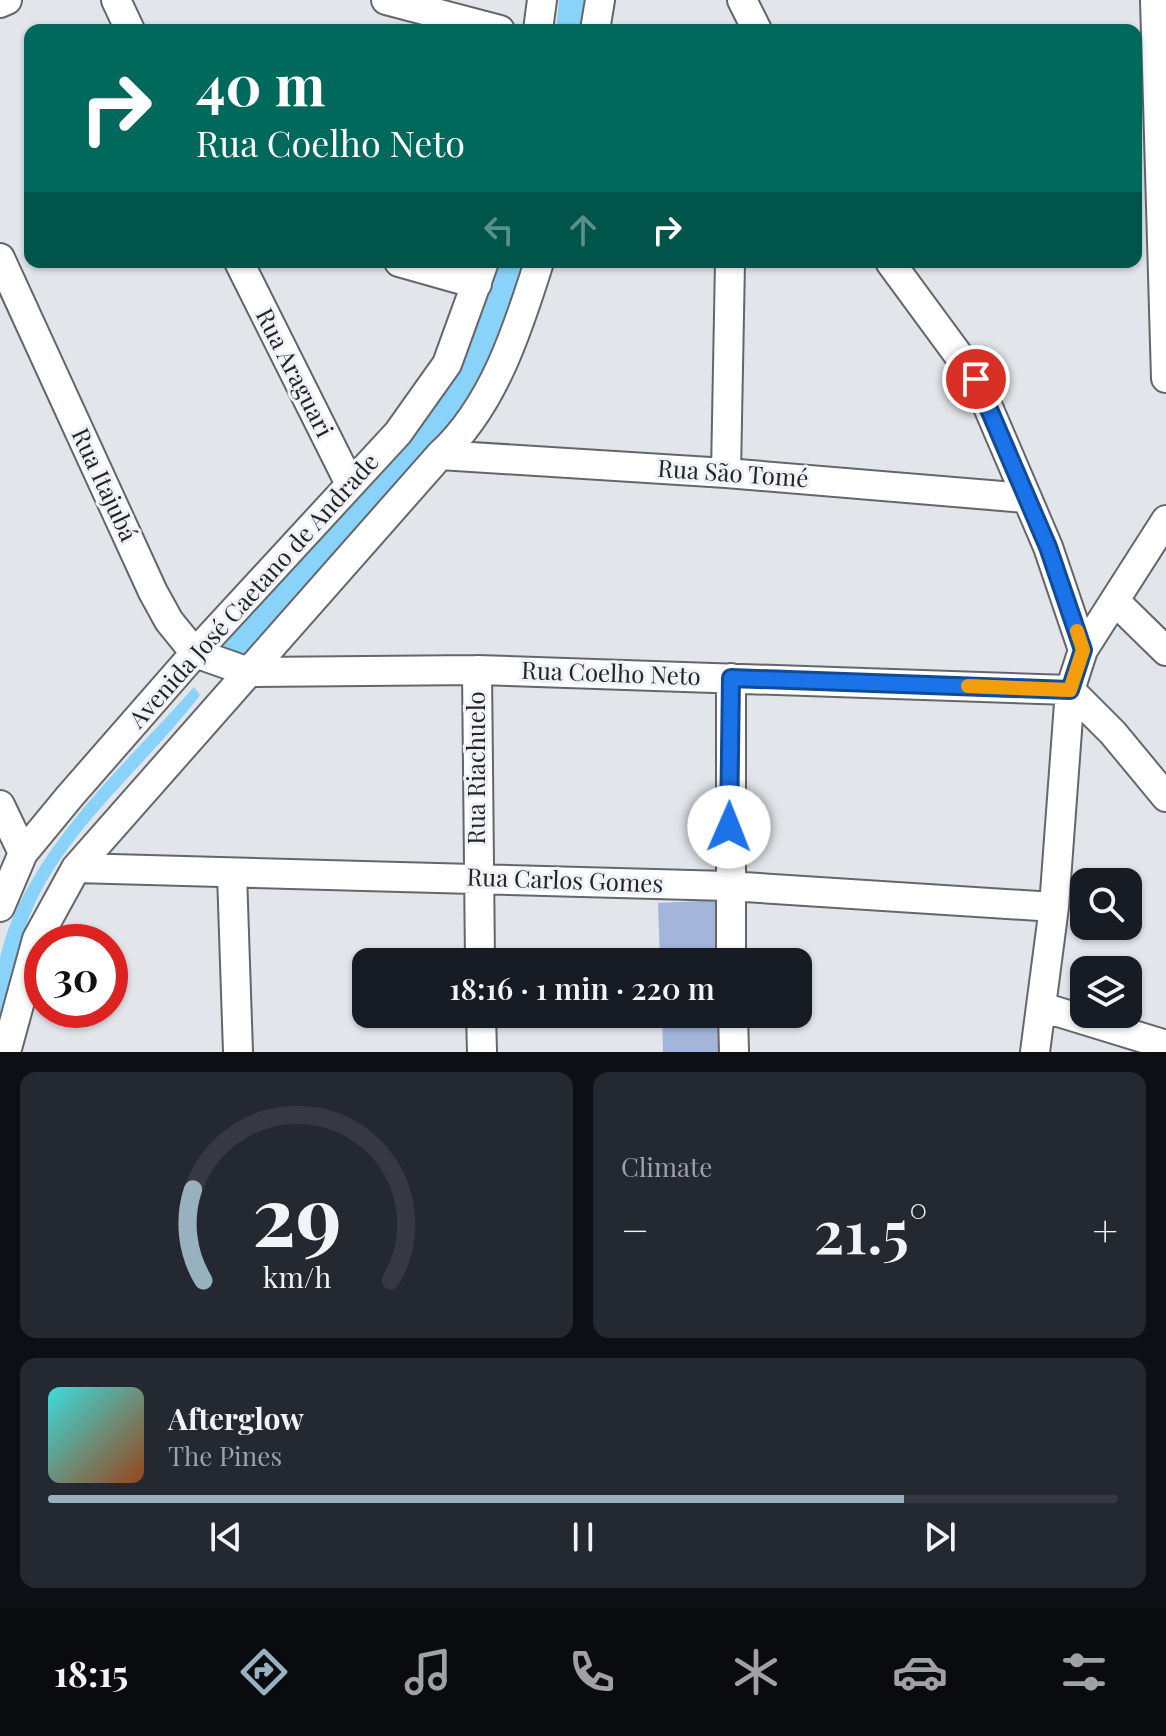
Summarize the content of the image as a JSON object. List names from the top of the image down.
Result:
{
  "streets": {
    "street": [
      "Rua Araguari",
      "Rua São Tomé",
      "Rua Itajubá",
      "Avenida José Caetano de Andrade",
      "Rua Coelho Neto",
      "Rua Riachuelo",
      "Rua Carlos Gomes"
    ]
  },
  "crossings": [
    ["Rua Araguari", "Avenida José Caetano de Andrade"],
    ["Rua São Tomé", "Avenida José Caetano de Andrade"],
    ["Rua Itajubá", "Avenida José Caetano de Andrade"],
    ["Avenida José Caetano de Andrade", "Rua Coelho Neto"],
    ["Avenida José Caetano de Andrade", "Rua Carlos Gomes"],
    ["Rua Coelho Neto", "Rua Riachuelo"],
    ["Rua Riachuelo", "Rua Carlos Gomes"]
  ],
  "page": {
    "turn": ["40 m", "Rua Coelho Neto"],
    "limit": "30",
    "trip": "18:16 · 1 min · 220 m",
    "tile": "Climate",
    "heat": ["−", "21.5°", "+"],
    "song": ["Afterglow", "The Pines"],
    "tabs": "18:15",
    "gauge": ["29", "km/h"]
  }
}
